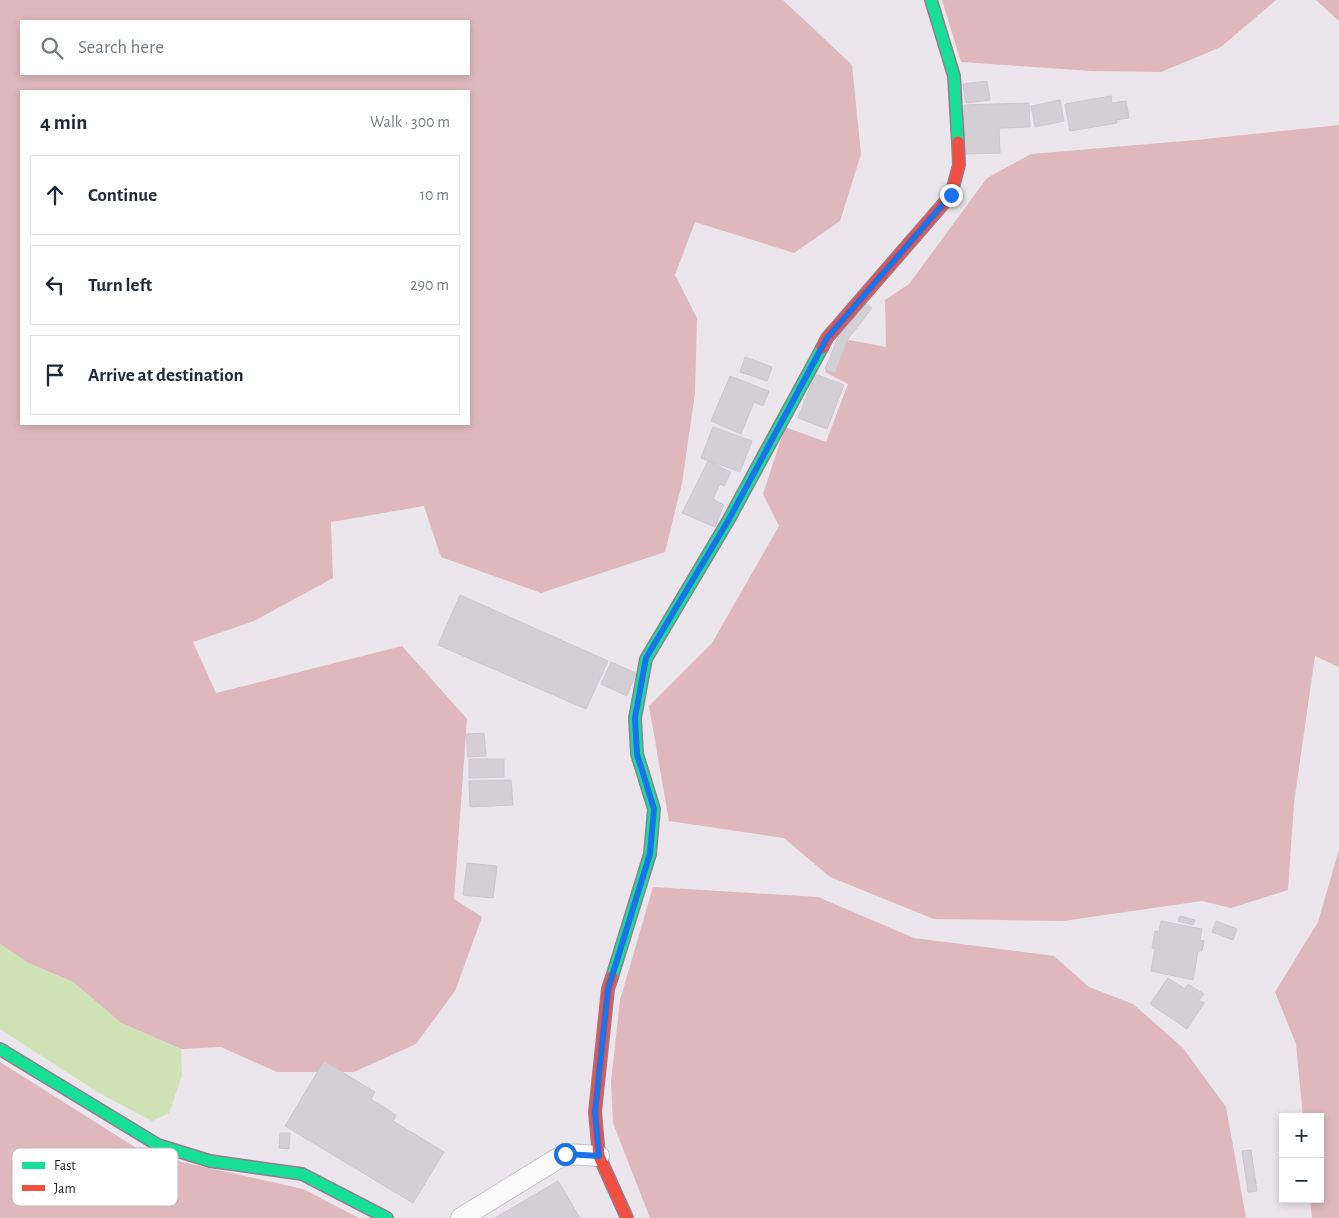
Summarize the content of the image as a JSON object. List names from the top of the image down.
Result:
{
  "legend": ["Fast", "Jam"],
  "page": {
    "search": "Search here",
    "heading": ["4 min", "Walk · 300 m"],
    "list": [
      ["Continue", "10 m"],
      ["Turn left", "290 m"],
      "Arrive at destination"
    ],
    "map_buttons": ["+", "−"]
  }
}
